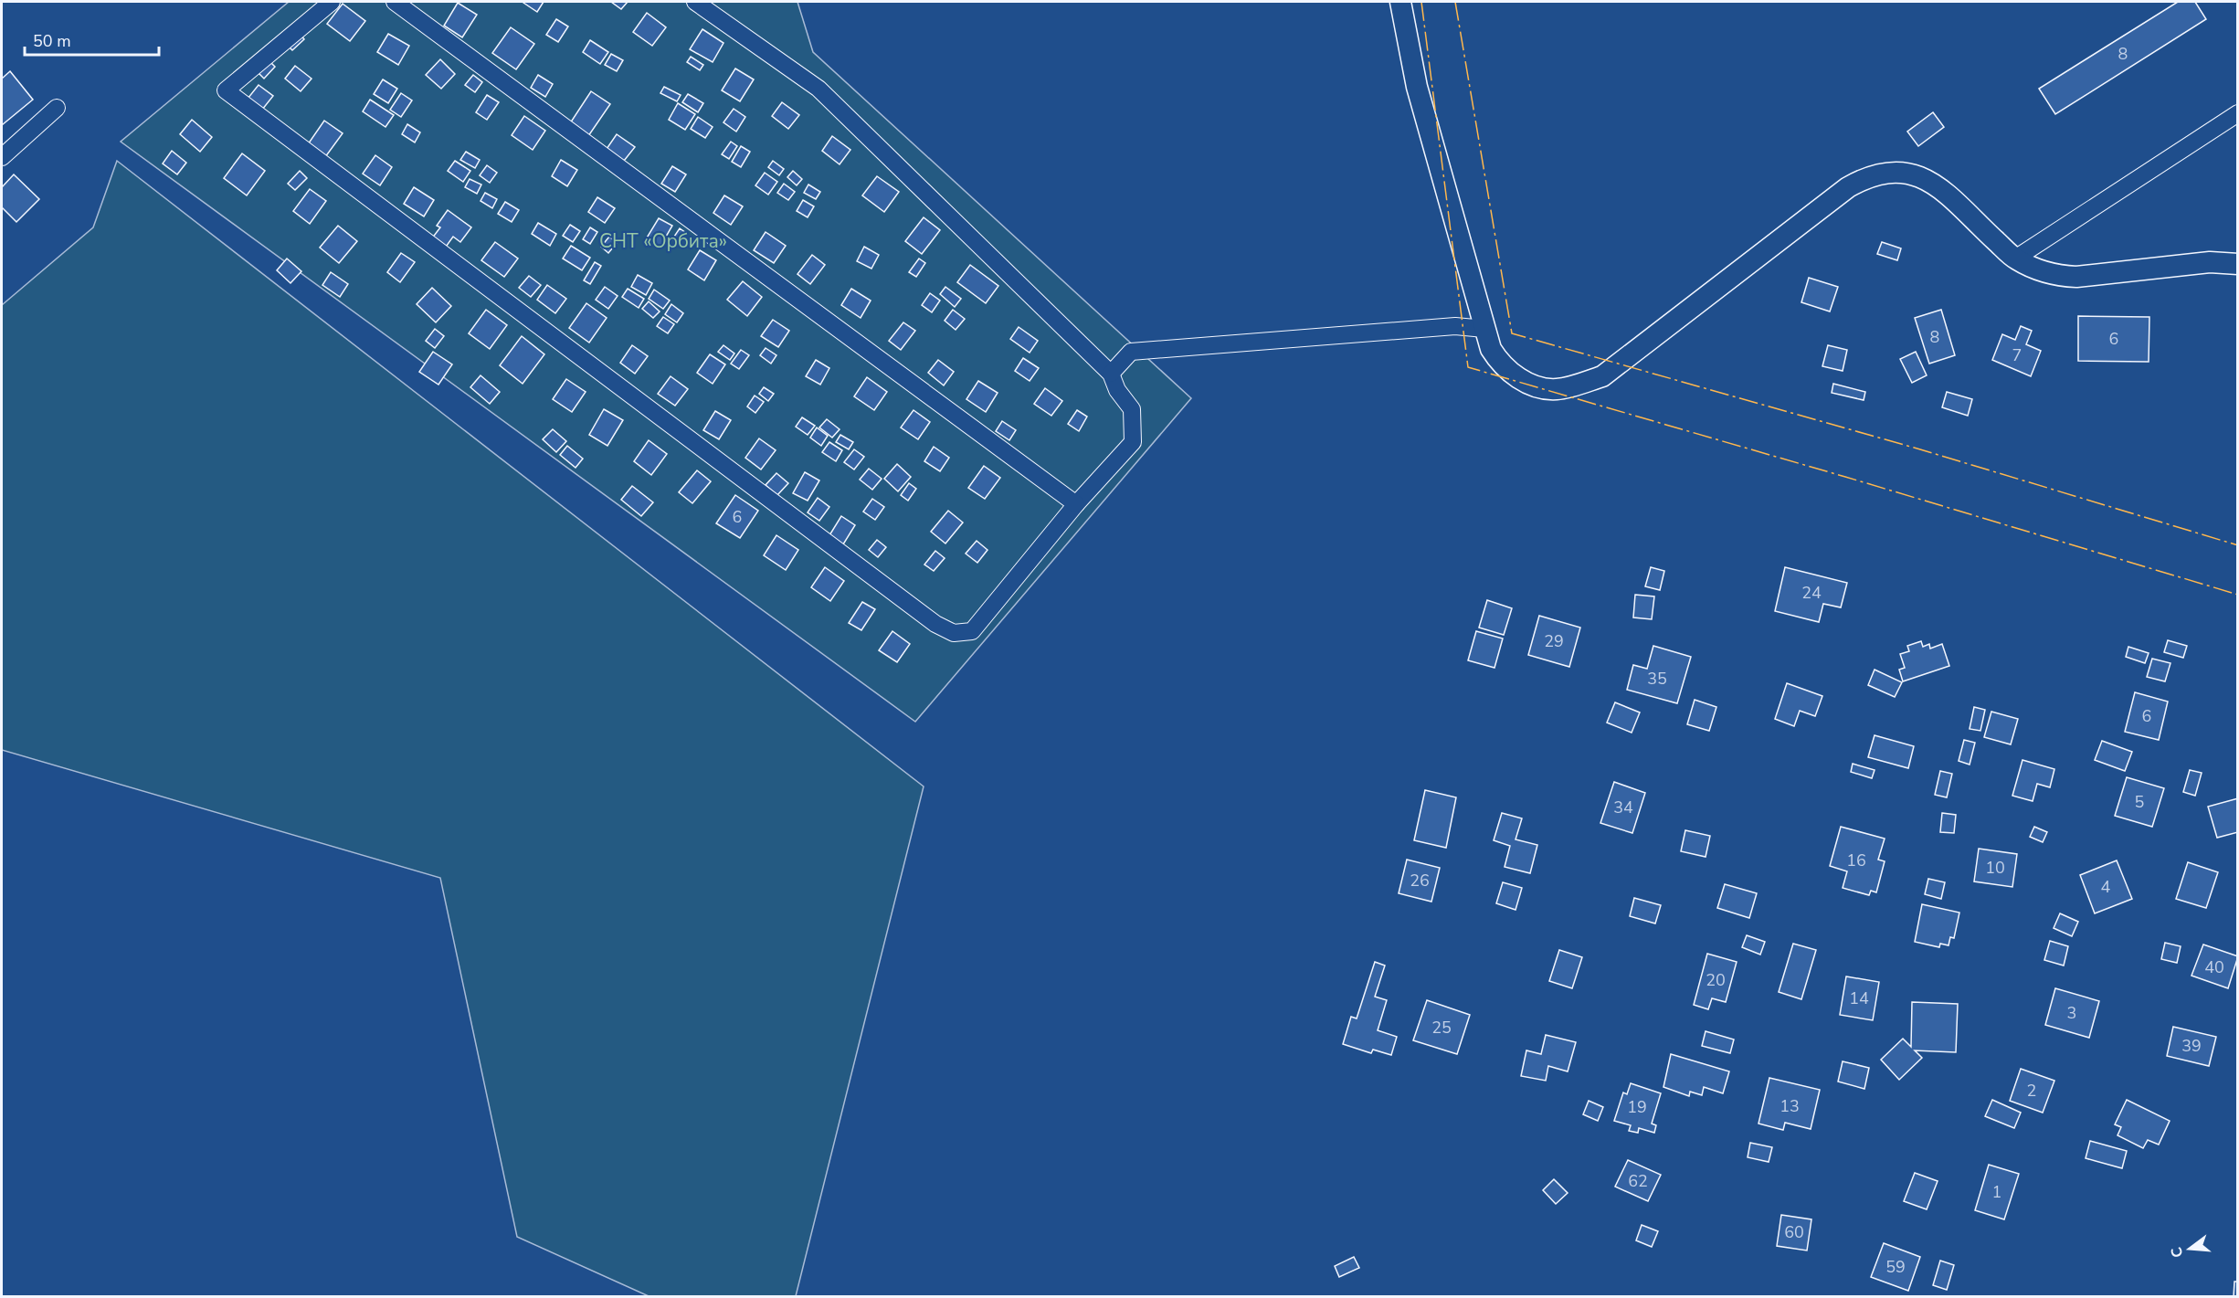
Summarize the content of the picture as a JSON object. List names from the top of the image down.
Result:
{
  "parks": ["СНТ «Орбита»"],
  "house_numbers": [
    "8",
    "8",
    "6",
    "7",
    "6",
    "24",
    "29",
    "35",
    "6",
    "5",
    "34",
    "16",
    "10",
    "26",
    "4",
    "40",
    "20",
    "14",
    "3",
    "25",
    "39",
    "2",
    "13",
    "19",
    "62",
    "1",
    "60",
    "59"
  ],
  "scale_bar": "50 m",
  "north": "left"
}
